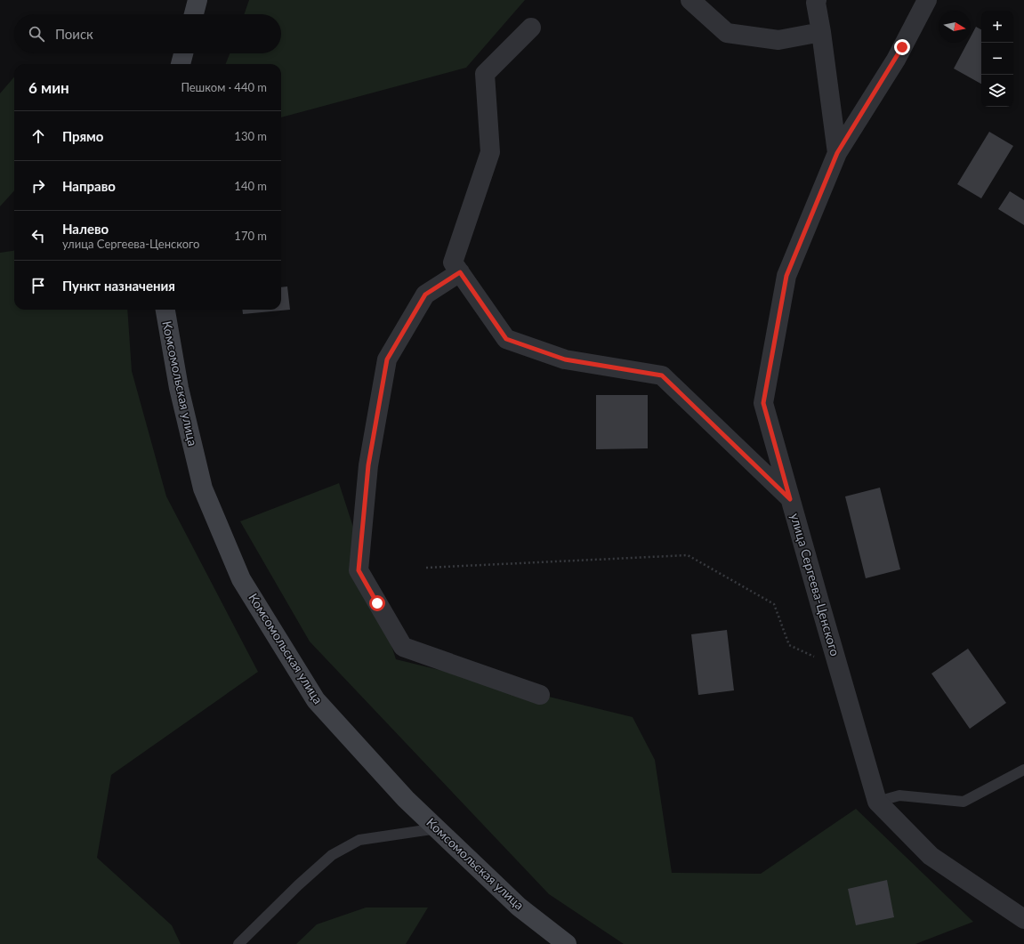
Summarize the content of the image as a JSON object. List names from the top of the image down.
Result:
{
  "streets": {
    "main road": ["Комсомольская улица"],
    "street": ["улица Сергеева-Ценского"]
  },
  "north": "right",
  "page": {
    "map_buttons": ["+", "−"],
    "search": "Поиск",
    "heading": ["6 мин", "Пешком · 440 m"],
    "list": [
      ["Прямо", "130 m"],
      ["Направо", "140 m"],
      ["Налево", "улица Сергеева-Ценского", "170 m"],
      "Пункт назначения"
    ]
  }
}
